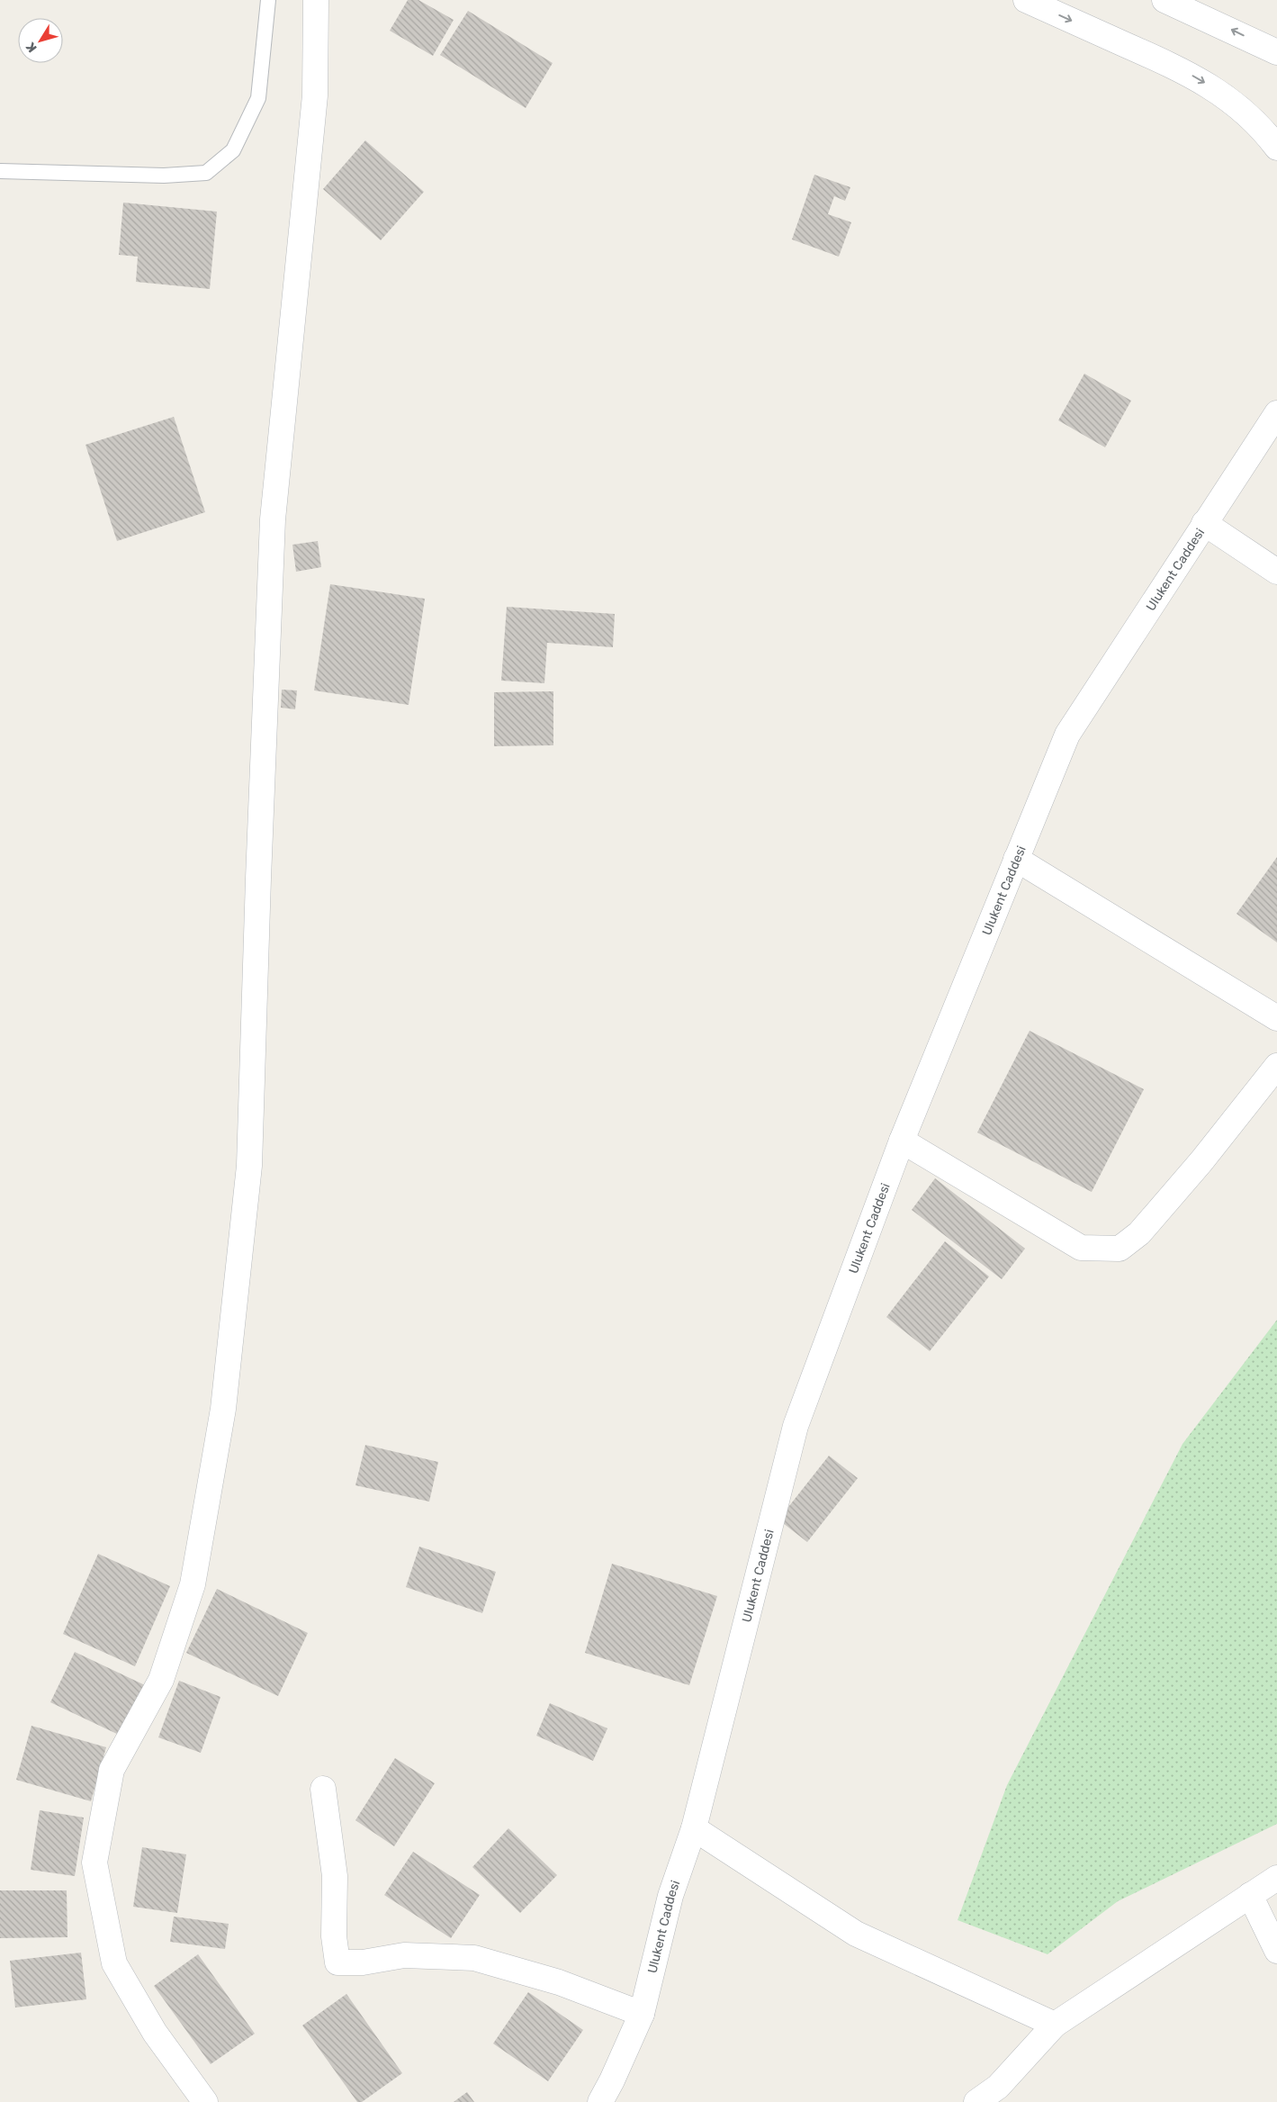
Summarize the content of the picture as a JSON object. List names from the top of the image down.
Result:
{
  "streets": {
    "street": ["Ulukent Caddesi"]
  },
  "north": "bottom left"
}
